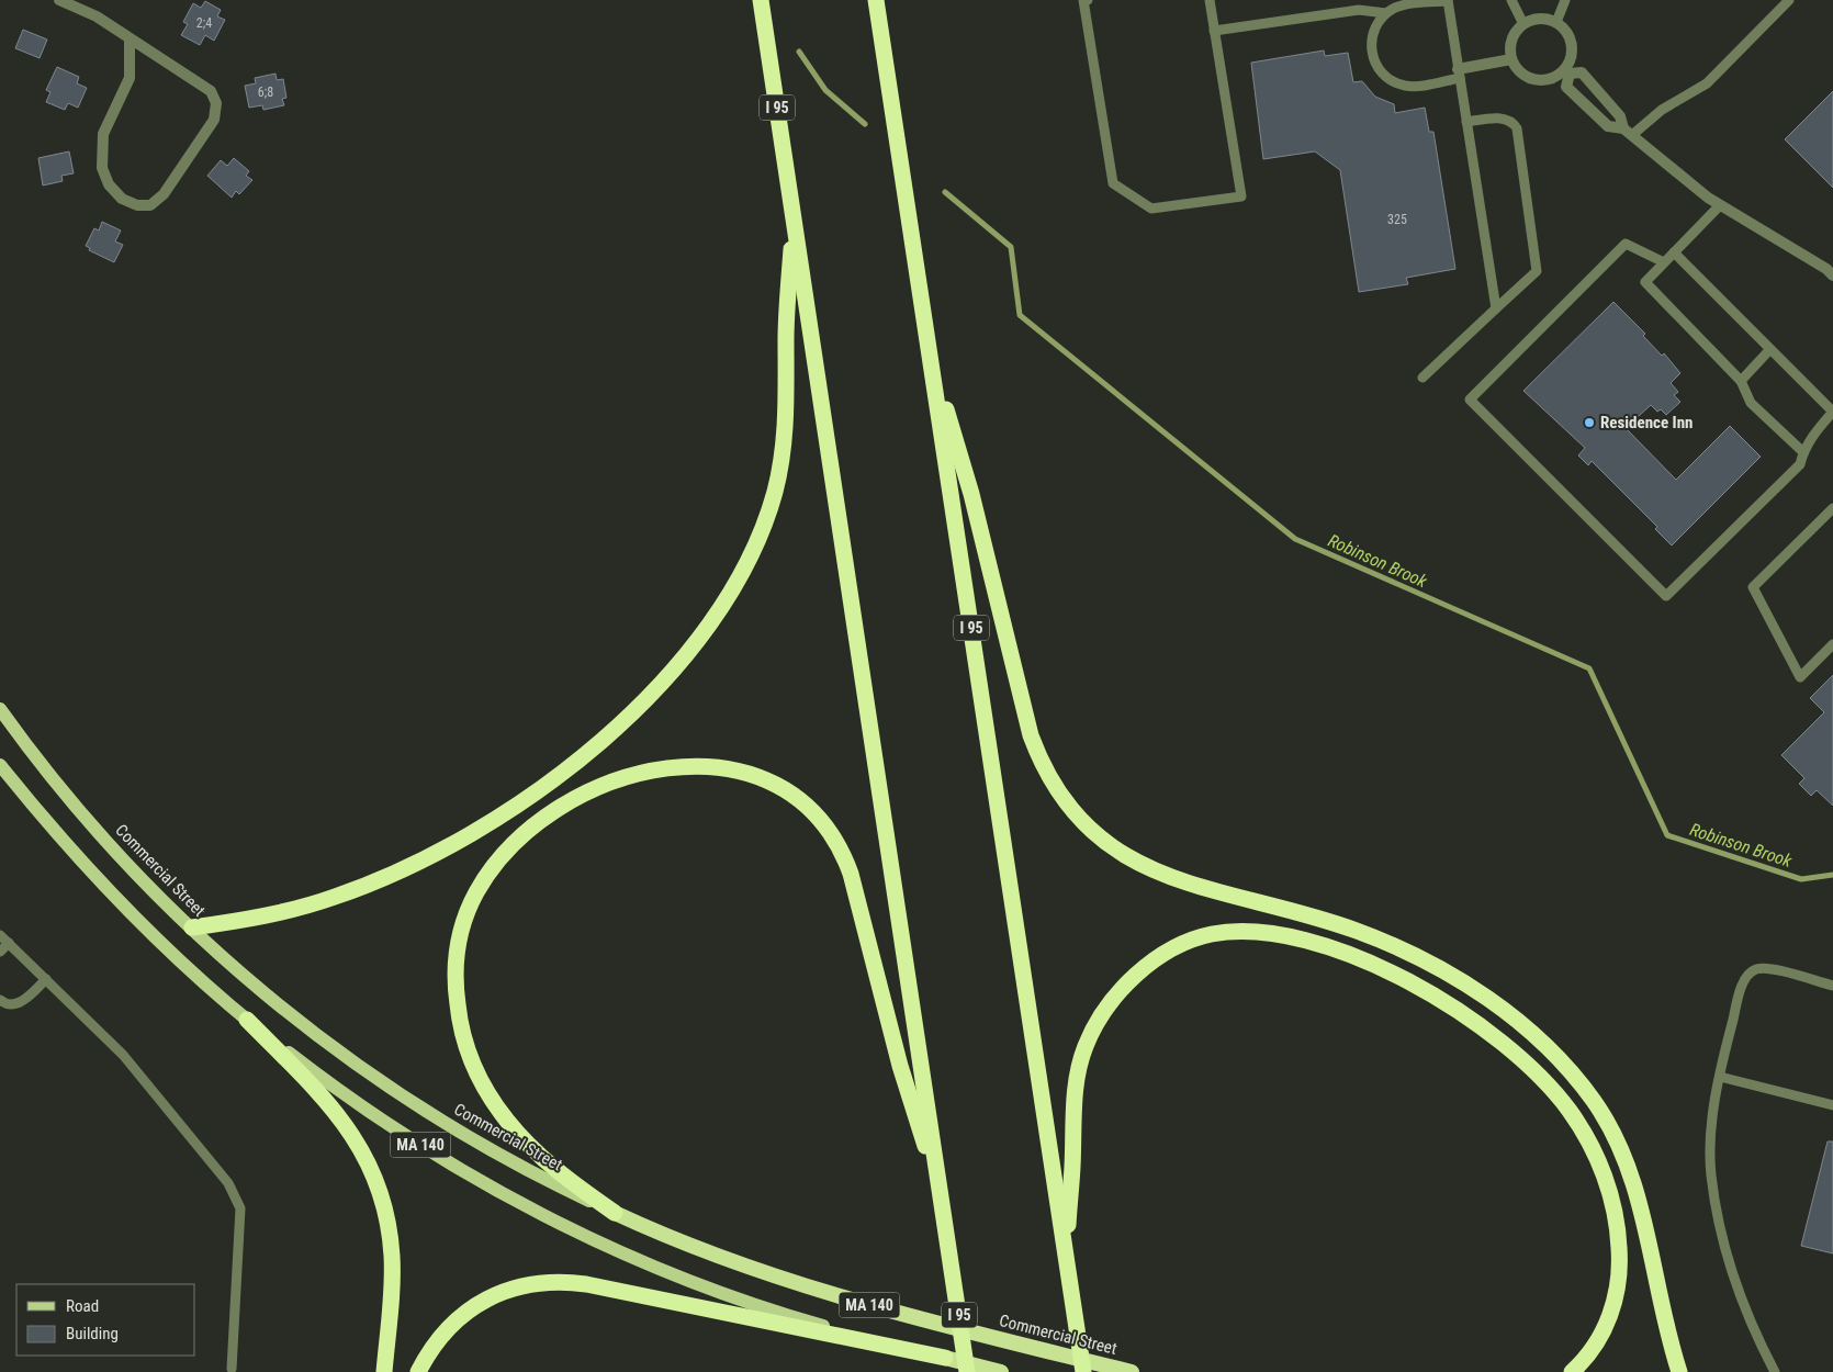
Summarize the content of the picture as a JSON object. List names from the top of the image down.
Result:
{
  "streets": {
    "highway": ["I 95", "Commercial Street", "MA 140"]
  },
  "water": ["Robinson Brook"],
  "places": ["Residence Inn"],
  "house_numbers": ["2;4", "6;8", "325"],
  "legend": ["Road", "Building"]
}
